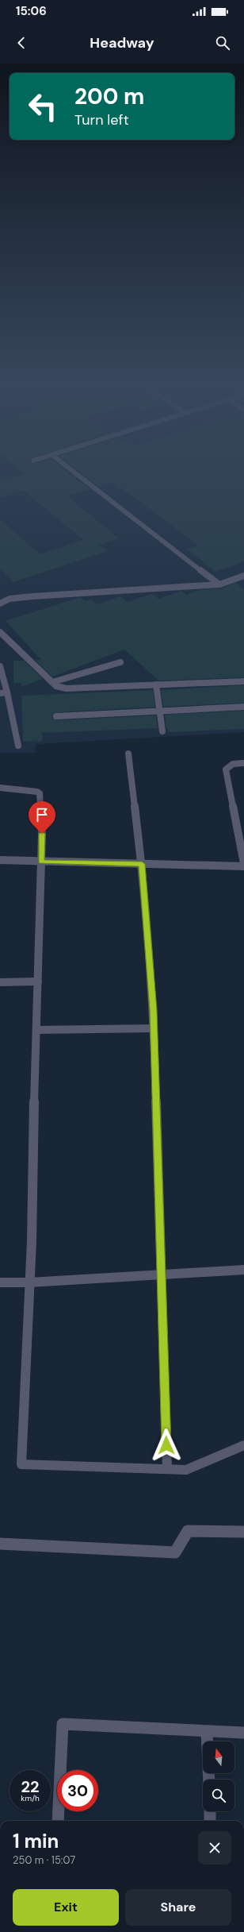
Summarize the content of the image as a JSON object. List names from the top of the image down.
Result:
{
  "north": "top",
  "page": {
    "status": "15:06",
    "header": "Headway",
    "turn": ["200 m", "Turn left"],
    "speed": "22 km/h",
    "limit": "30",
    "heading": ["1 min", "250 m · 15:07"],
    "buttons": ["Exit", "Share"]
  }
}
